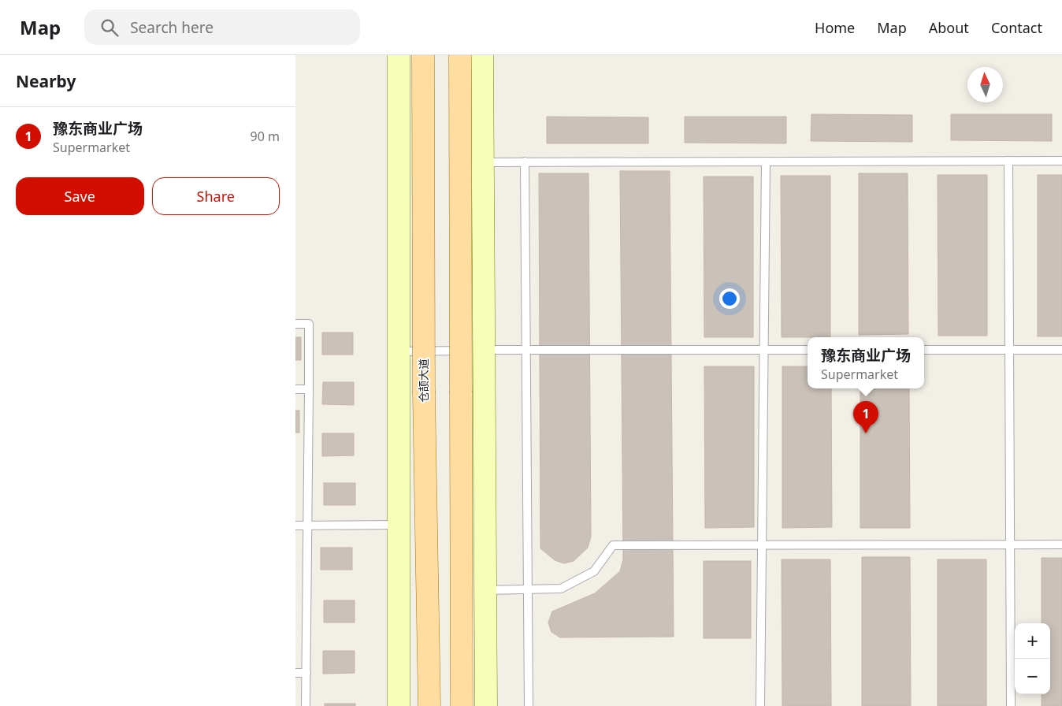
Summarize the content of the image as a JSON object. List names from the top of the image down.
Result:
{
  "streets": {
    "main road": ["仓颉大道"]
  },
  "north": "top",
  "page": {
    "header": "Map",
    "search": "Search here",
    "nav": [
      "Home",
      "Map",
      "About",
      "Contact"
    ],
    "heading": "Nearby",
    "list": [
      {
        "mark": "1",
        "name": "豫东商业广场",
        "note": "Supermarket",
        "value": "90 m"
      }
    ],
    "buttons": ["Save", "Share"],
    "popup": ["豫东商业广场", "Supermarket"],
    "pins": "1",
    "map_buttons": ["+", "−"]
  }
}
